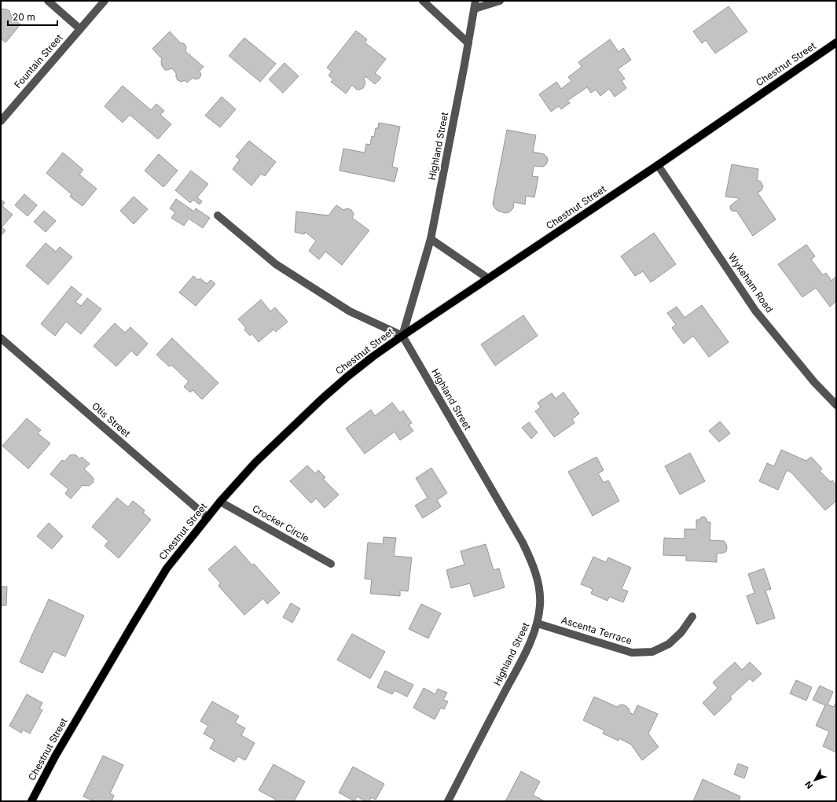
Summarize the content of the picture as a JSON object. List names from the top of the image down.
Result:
{
  "streets": {
    "main road": ["Chestnut Street"],
    "street": [
      "Fountain Street",
      "Highland Street",
      "Wykeham Road",
      "Otis Street",
      "Crocker Circle",
      "Ascenta Terrace"
    ]
  },
  "crossings": [
    ["Chestnut Street", "Highland Street"],
    ["Chestnut Street", "Wykeham Road"],
    ["Chestnut Street", "Otis Street"],
    ["Chestnut Street", "Crocker Circle"],
    ["Highland Street", "Ascenta Terrace"]
  ],
  "scale_bar": "20 m",
  "north": "bottom left"
}
